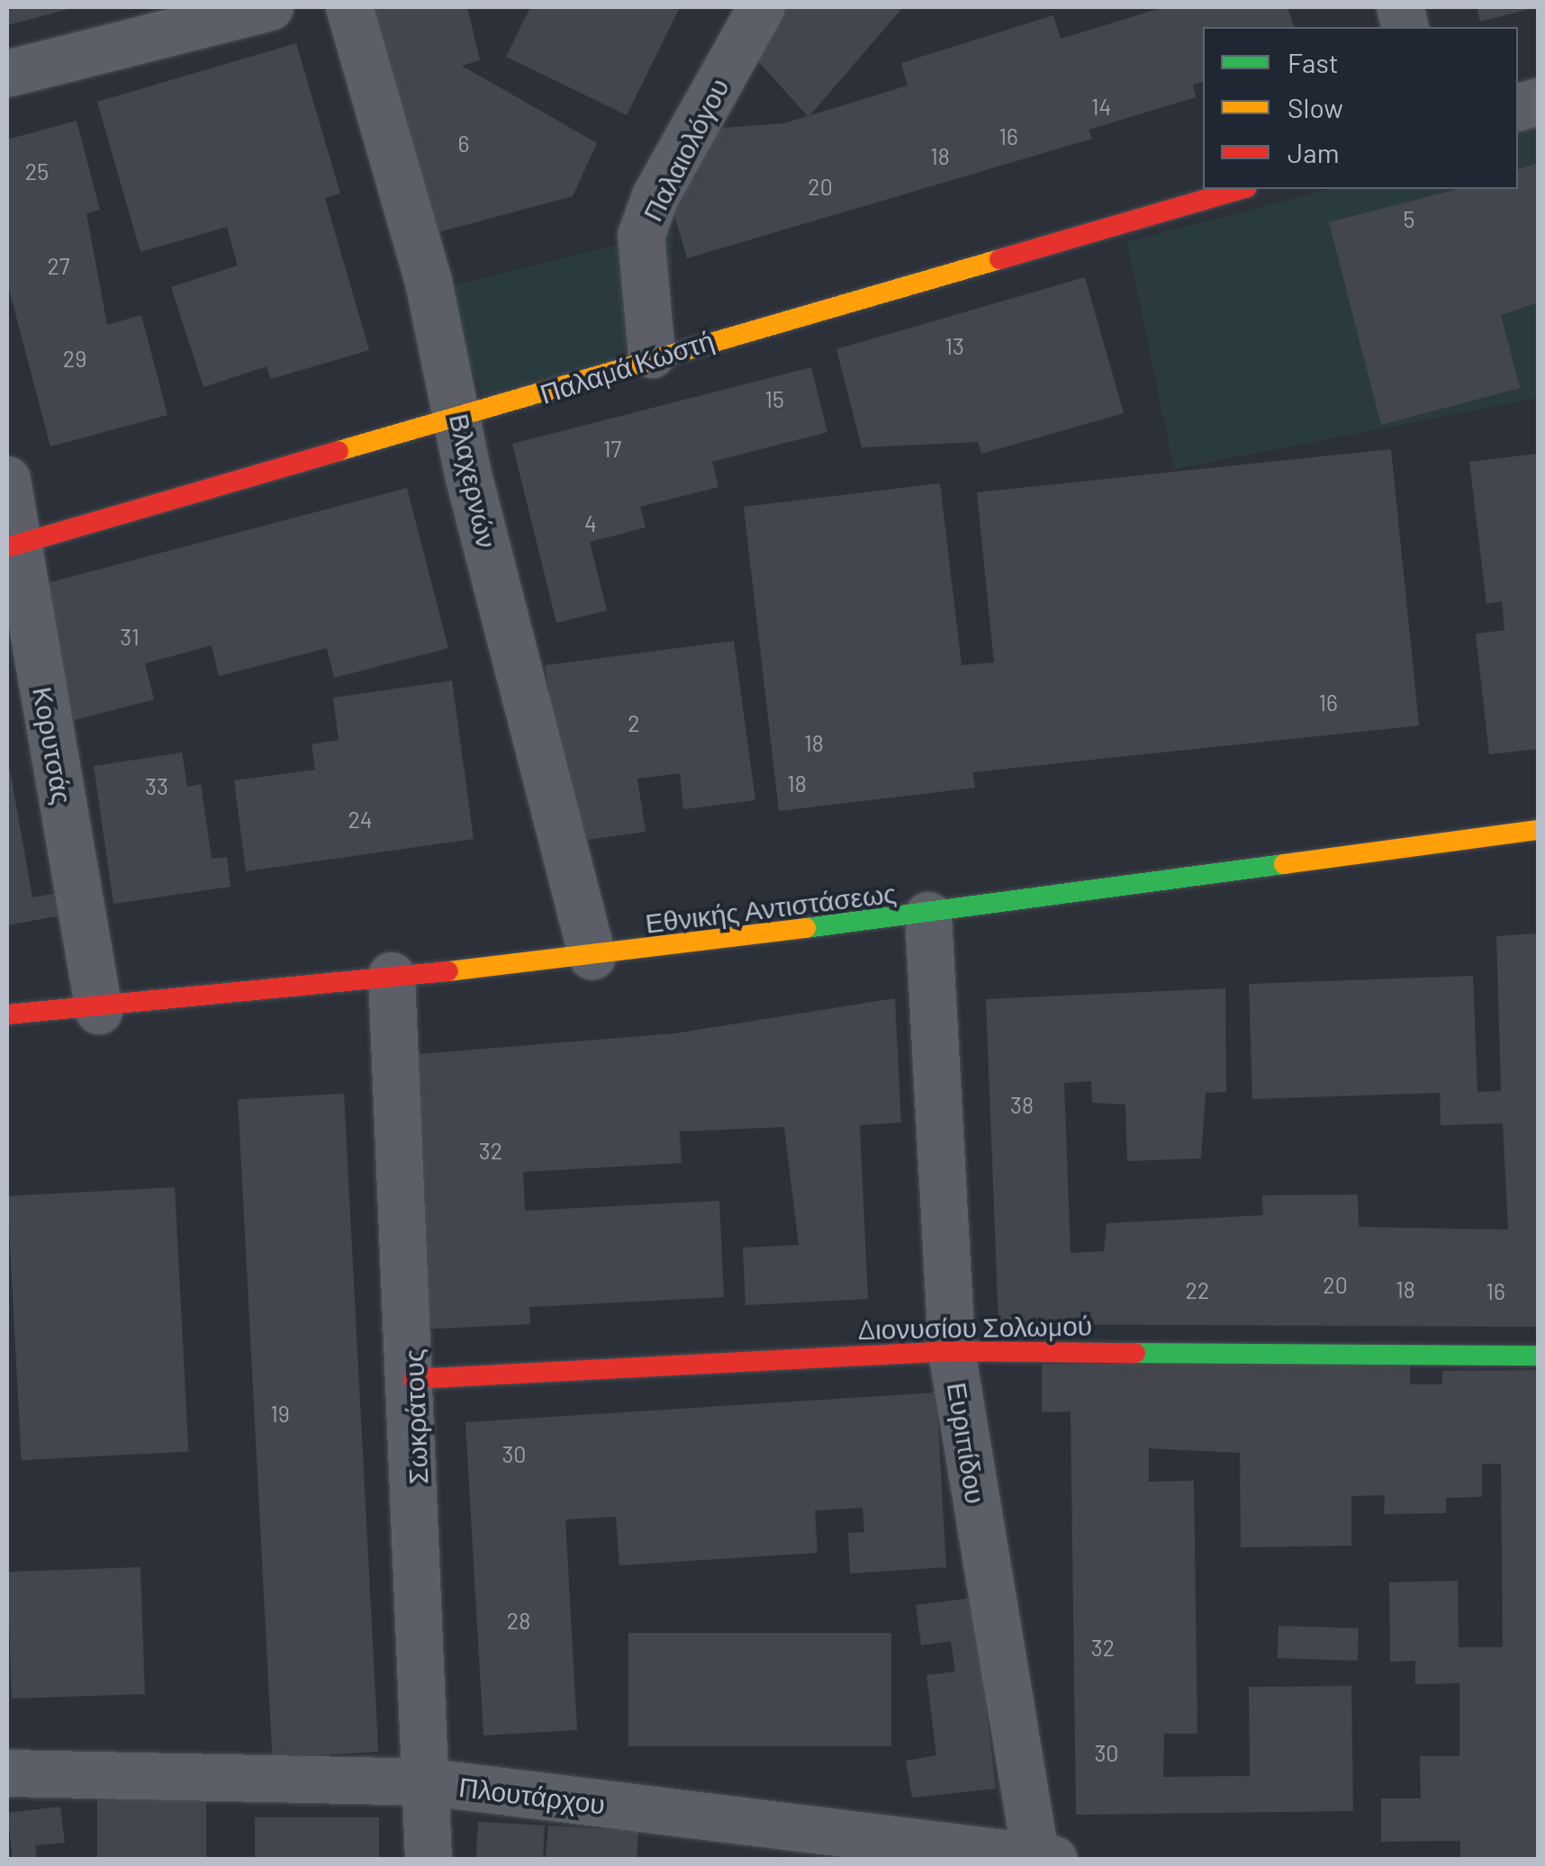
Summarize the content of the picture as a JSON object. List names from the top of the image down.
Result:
{
  "streets": {
    "street": [
      "Παλαιολόγου",
      "Παλαμά Κωστή",
      "Βλαχερνών",
      "Κορυτσάς",
      "Εθνικής Αντιστάσεως",
      "Διονυσίου Σολωμού",
      "Σωκράτους",
      "Ευριπίδου",
      "Πλουτάρχου"
    ]
  },
  "crossings": [
    ["Παλαιολόγου", "Παλαμά Κωστή"],
    ["Παλαμά Κωστή", "Βλαχερνών"],
    ["Παλαμά Κωστή", "Κορυτσάς"],
    ["Βλαχερνών", "Εθνικής Αντιστάσεως"],
    ["Κορυτσάς", "Εθνικής Αντιστάσεως"],
    ["Εθνικής Αντιστάσεως", "Σωκράτους"],
    ["Εθνικής Αντιστάσεως", "Ευριπίδου"],
    ["Διονυσίου Σολωμού", "Σωκράτους"],
    ["Διονυσίου Σολωμού", "Ευριπίδου"],
    ["Σωκράτους", "Πλουτάρχου"],
    ["Ευριπίδου", "Πλουτάρχου"]
  ],
  "house_numbers": [
    "14",
    "16",
    "6",
    "18",
    "25",
    "20",
    "5",
    "27",
    "13",
    "29",
    "15",
    "17",
    "4",
    "31",
    "16",
    "2",
    "18",
    "18",
    "33",
    "24",
    "38",
    "32",
    "20",
    "18",
    "22",
    "16",
    "19",
    "30",
    "28",
    "32",
    "30"
  ],
  "legend": ["Fast", "Slow", "Jam"]
}
